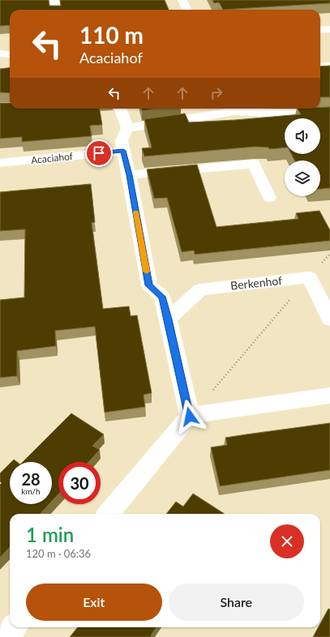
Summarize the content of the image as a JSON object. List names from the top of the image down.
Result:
{
  "streets": {
    "street": ["Acaciahof", "Berkenhof"]
  },
  "page": {
    "turn": ["110 m", "Acaciahof"],
    "speed": "28 km/h",
    "limit": "30",
    "heading": ["1 min", "120 m · 06:36"],
    "buttons": ["Exit", "Share"]
  }
}
